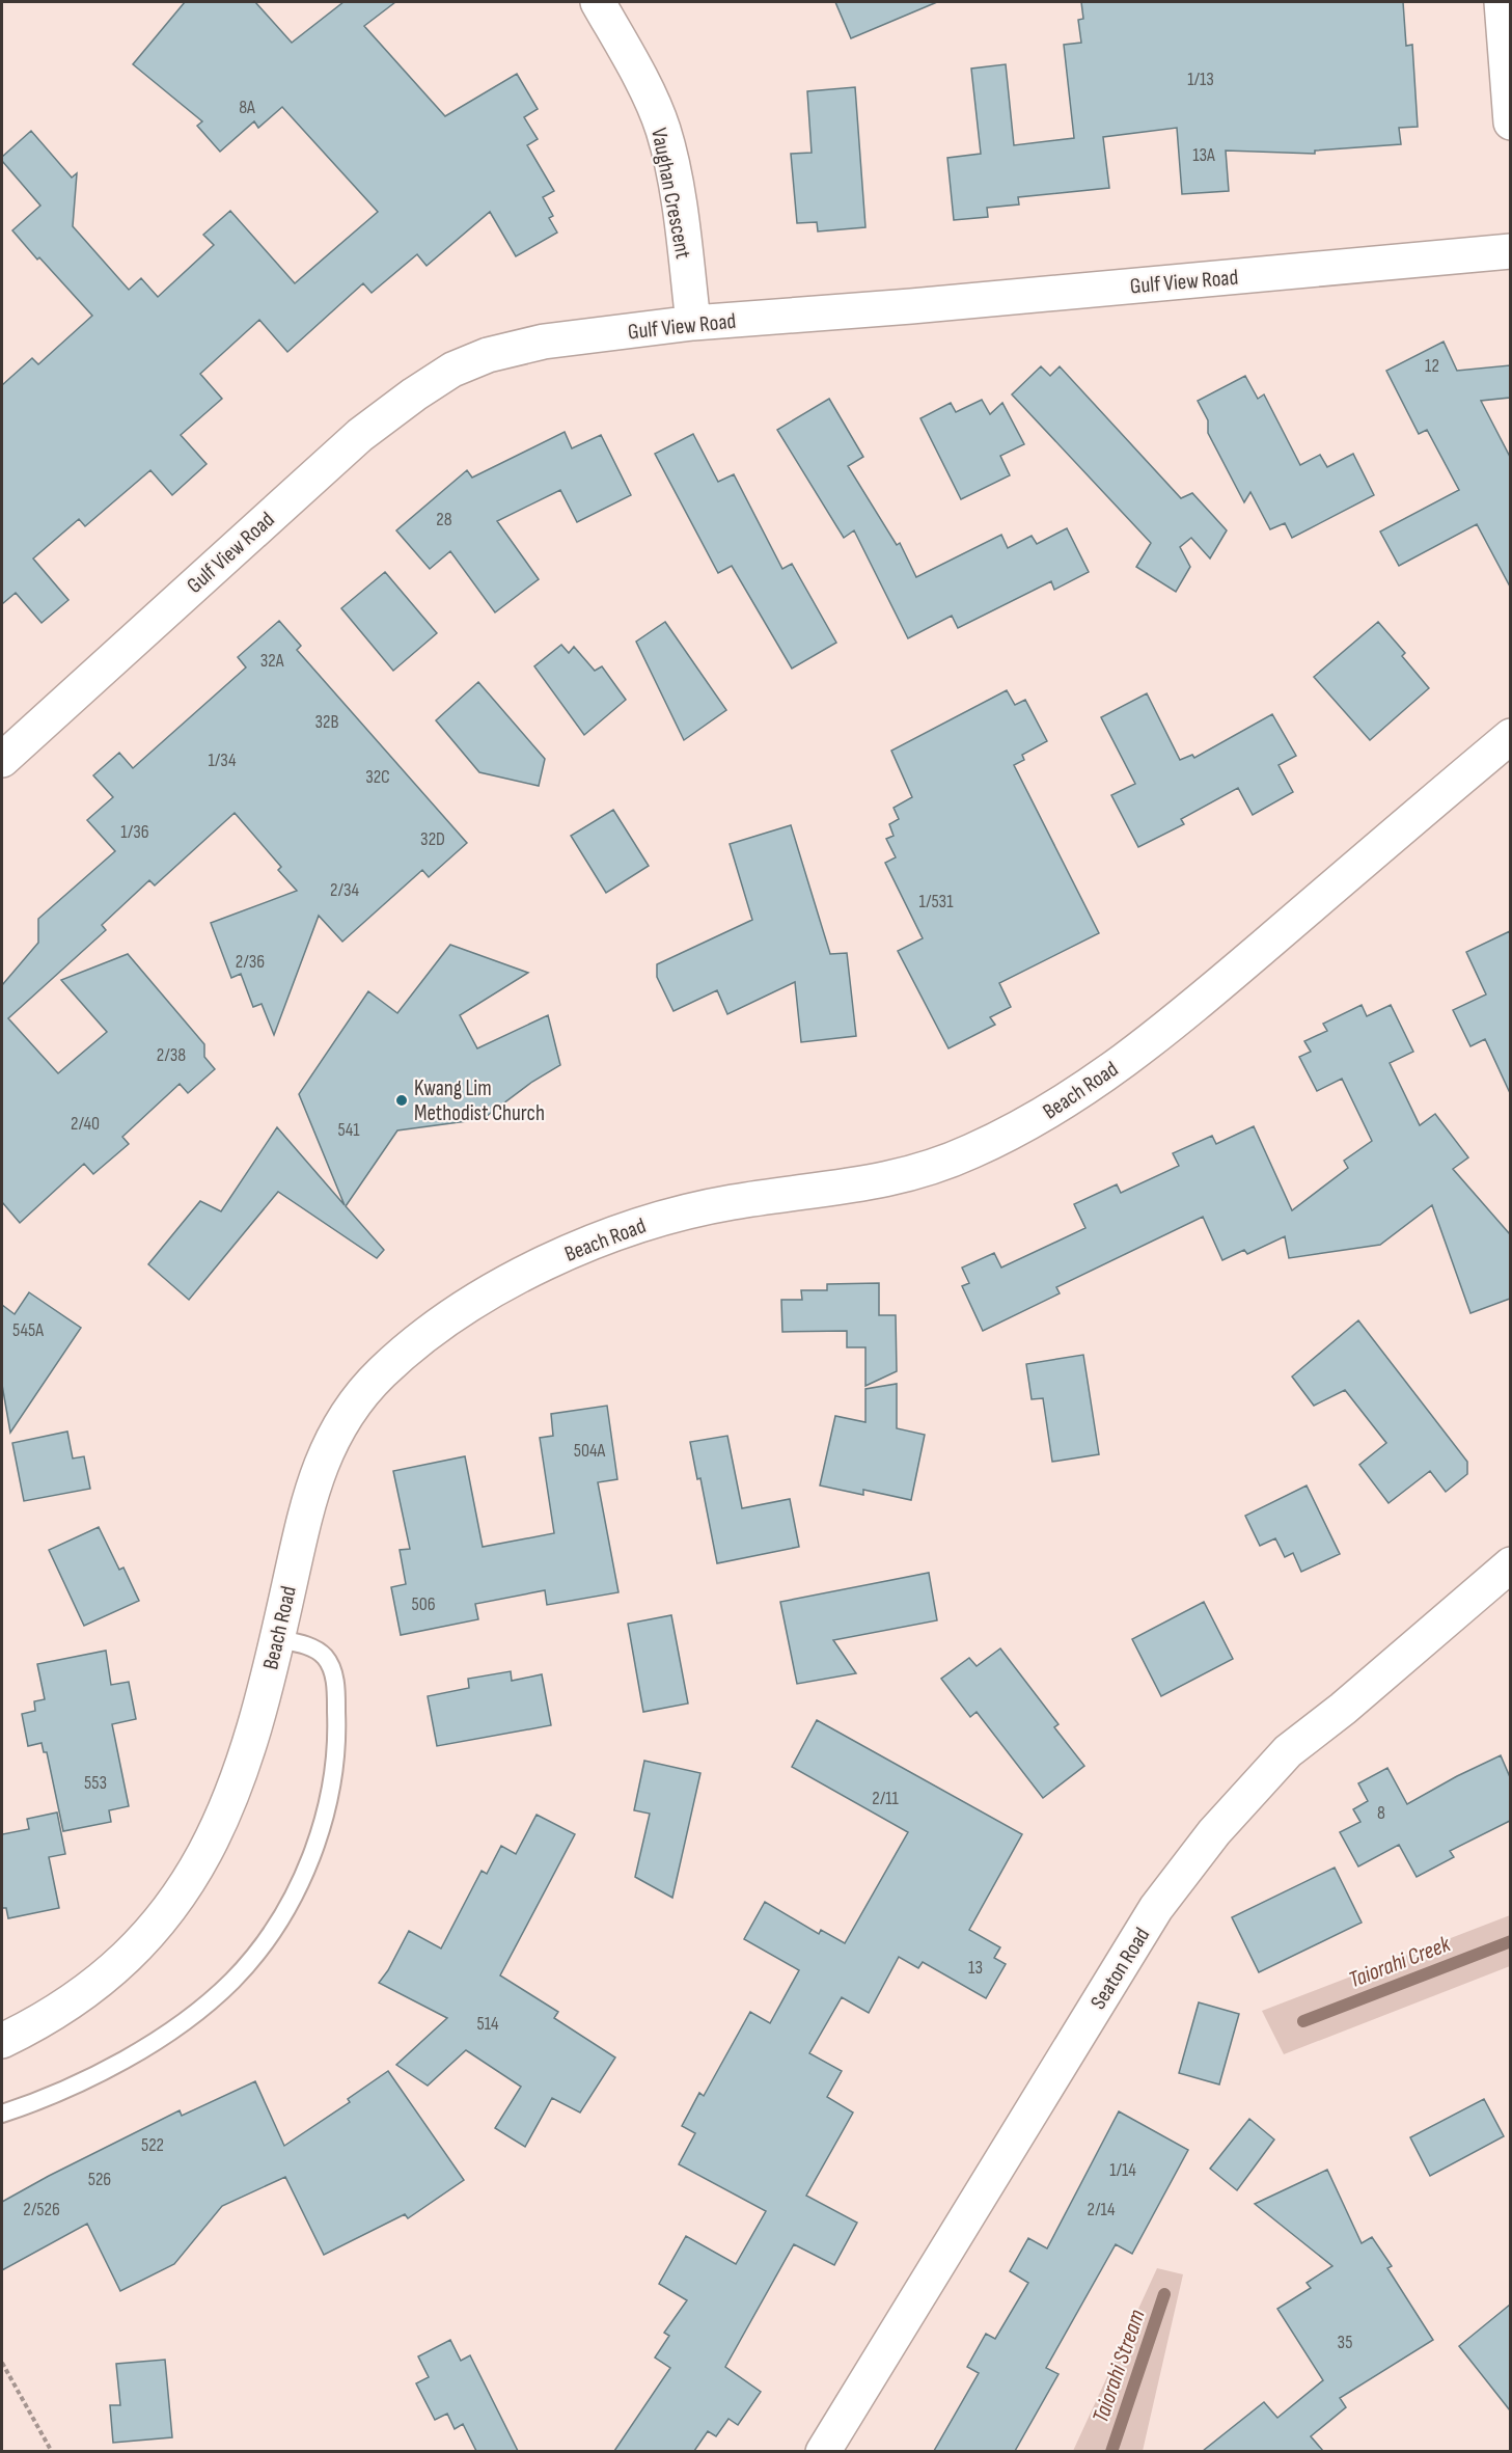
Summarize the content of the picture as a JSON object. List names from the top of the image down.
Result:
{
  "streets": {
    "street": [
      "Vaughan Crescent",
      "Gulf View Road",
      "Beach Road",
      "Seaton Road"
    ]
  },
  "crossings": [
    ["Vaughan Crescent", "Gulf View Road"]
  ],
  "water": ["Taiorahi Creek", "Taiorahi Stream"],
  "places": ["Kwang Lim Methodist Church"],
  "house_numbers": [
    "1/13",
    "8A",
    "13A",
    "12",
    "28",
    "32A",
    "32B",
    "1/34",
    "32C",
    "1/36",
    "32D",
    "2/34",
    "1/531",
    "2/36",
    "2/38",
    "2/40",
    "541",
    "545A",
    "504A",
    "506",
    "553",
    "2/11",
    "8",
    "13",
    "514",
    "522",
    "1/14",
    "526",
    "2/526",
    "2/14",
    "35"
  ]
}
